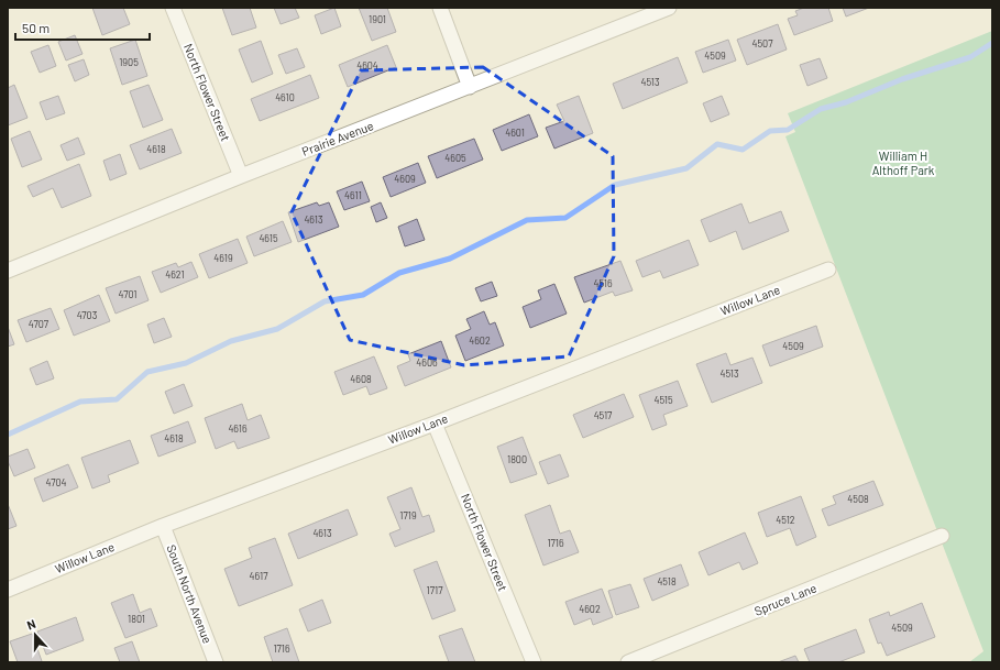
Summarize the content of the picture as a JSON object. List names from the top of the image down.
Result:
{
  "streets": {
    "street": [
      "North Flower Street",
      "Prairie Avenue",
      "Willow Lane",
      "South North Avenue",
      "Spruce Lane"
    ]
  },
  "crossings": [
    ["North Flower Street", "Prairie Avenue"],
    ["North Flower Street", "Willow Lane"],
    ["Willow Lane", "South North Avenue"]
  ],
  "parks": ["William H Althoff Park"],
  "house_numbers": [
    "1901",
    "4507",
    "4509",
    "1905",
    "4604",
    "4513",
    "4610",
    "4601",
    "4618",
    "4605",
    "4609",
    "4611",
    "4613",
    "4615",
    "4619",
    "4621",
    "4516",
    "4701",
    "4703",
    "4707",
    "4602",
    "4509",
    "4606",
    "4513",
    "4608",
    "4515",
    "4517",
    "4616",
    "4618",
    "1800",
    "4704",
    "4508",
    "1719",
    "4512",
    "4613",
    "1716",
    "4617",
    "4518",
    "1717",
    "4602",
    "1801",
    "4509",
    "1716"
  ],
  "scale_bar": "50 m",
  "north": "top"
}
